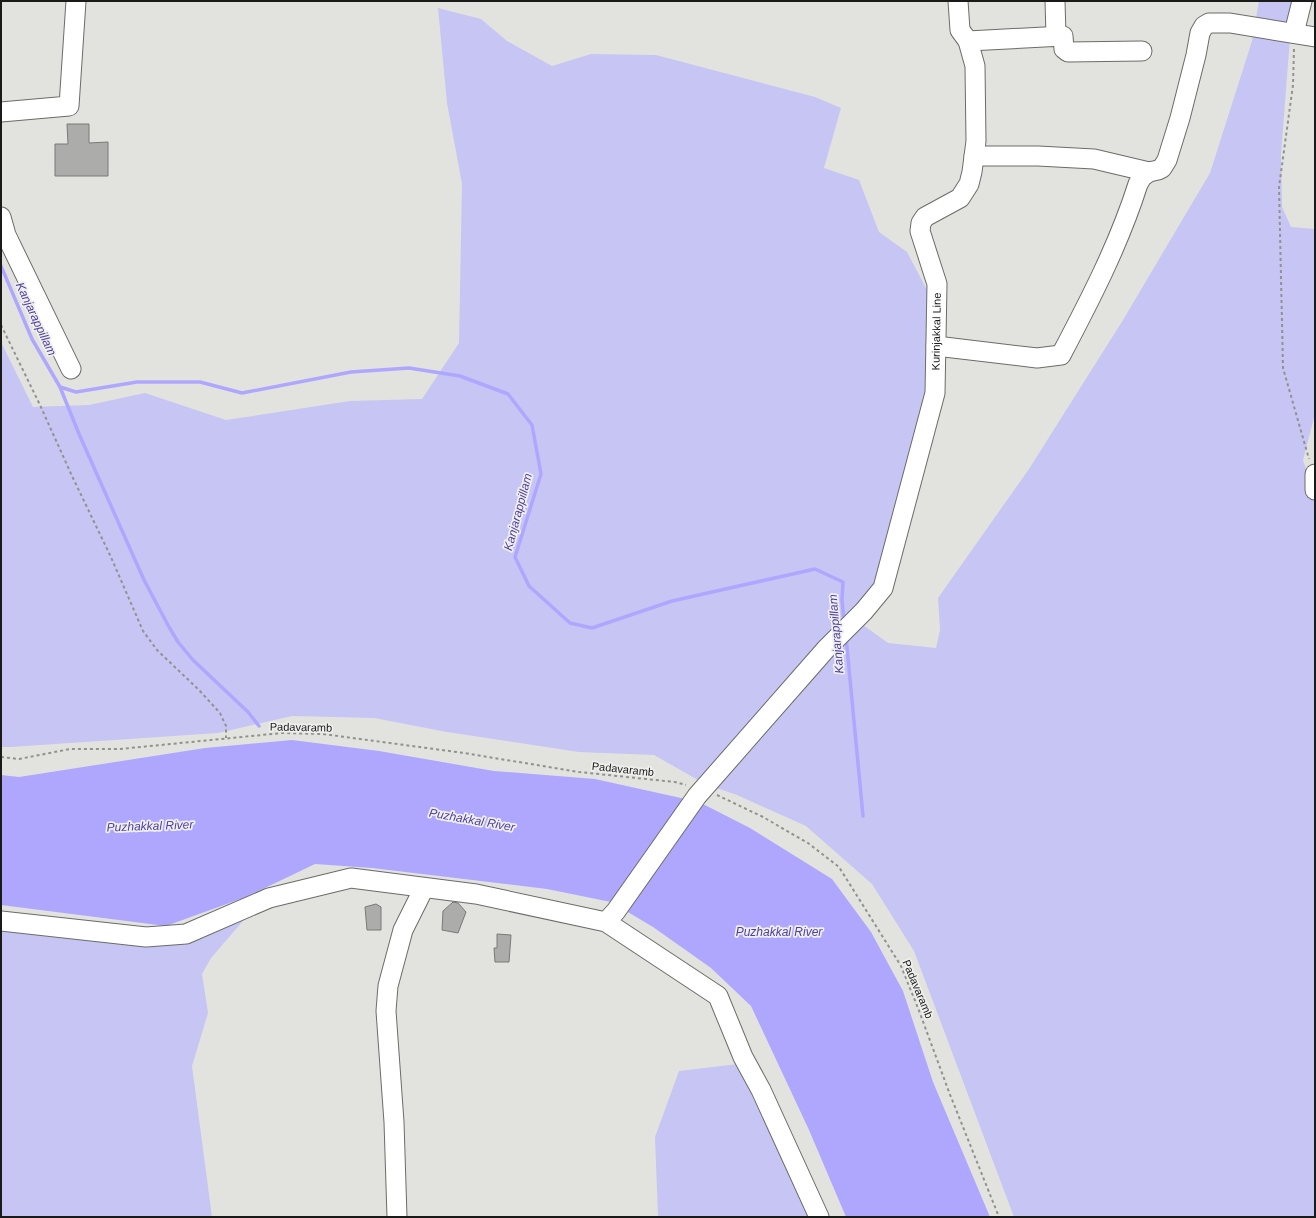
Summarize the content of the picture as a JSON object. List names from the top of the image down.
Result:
{
  "streets": {
    "street": ["Kurinjakkal Line"],
    "path": ["Padavaramb"]
  },
  "crossings": [
    ["Kurinjakkal Line", "Padavaramb"]
  ],
  "water": ["Kanjarappillam", "Puzhakkal River"]
}
